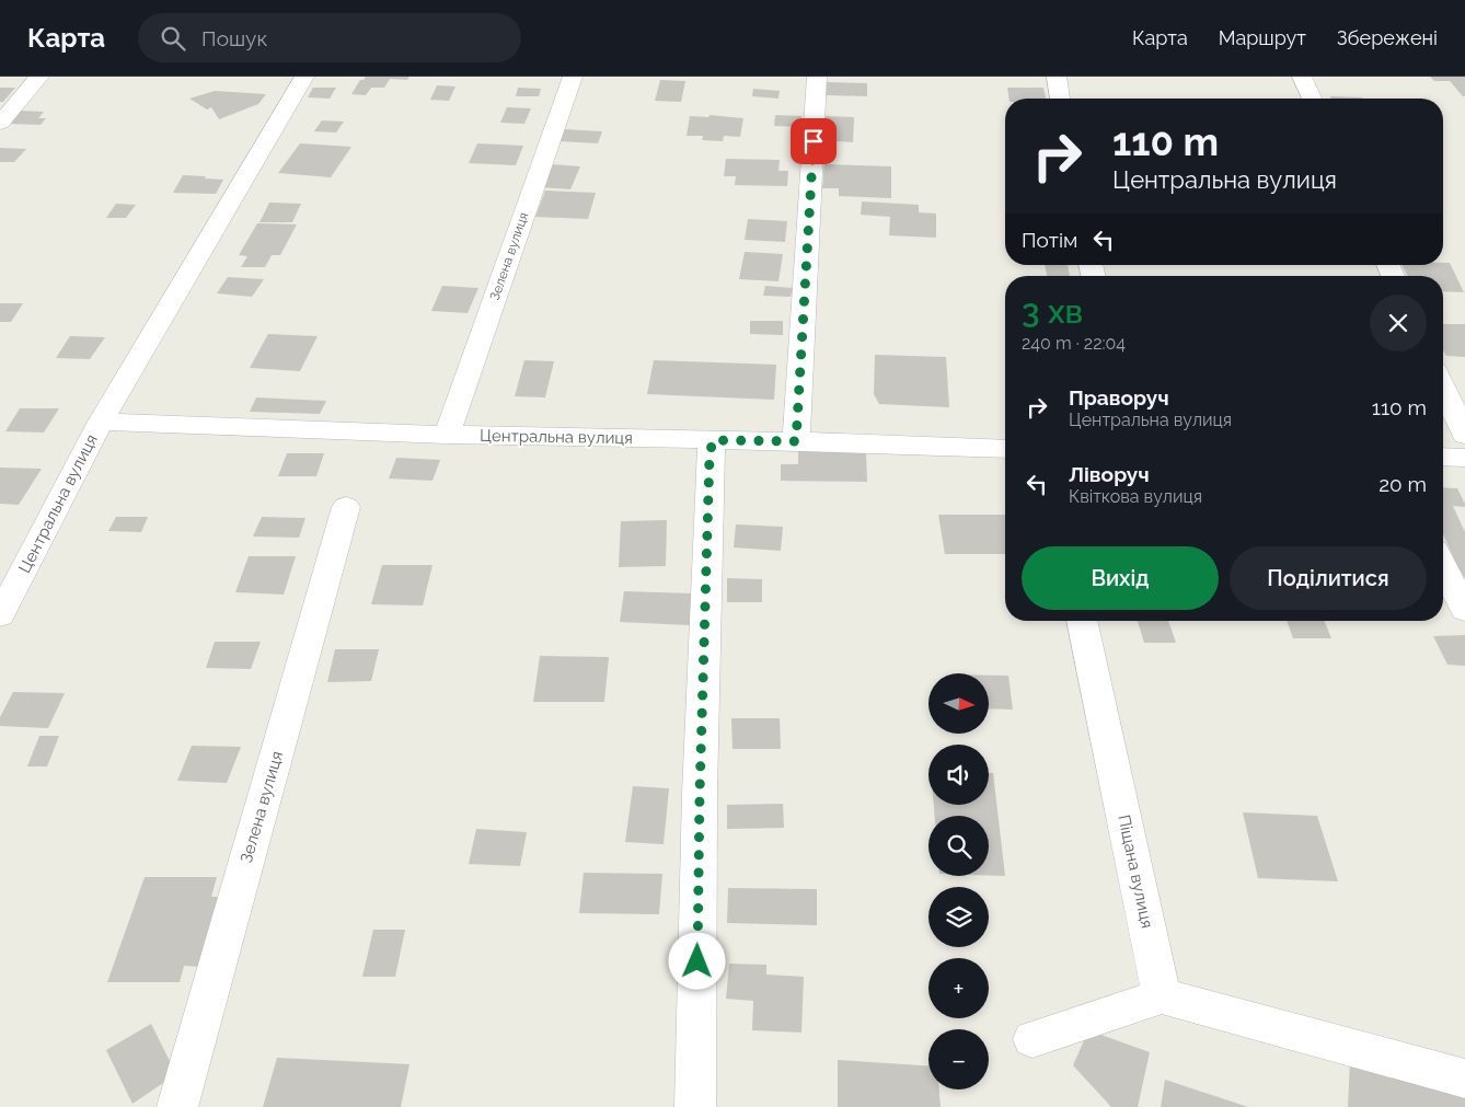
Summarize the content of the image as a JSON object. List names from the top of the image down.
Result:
{
  "streets": {
    "street": ["Зелена вулиця", "Центральна вулиця", "Піщана вулиця"]
  },
  "crossings": [
    ["Зелена вулиця", "Центральна вулиця"]
  ],
  "north": "right",
  "page": {
    "header": "Карта",
    "search": "Пошук",
    "nav": ["Карта", "Маршрут", "Збережені"],
    "turn": ["110 m", "Центральна вулиця"],
    "then": "Потім",
    "heading": ["3 хв", "240 m · 22:04"],
    "list": [
      {
        "name": "Праворуч",
        "note": "Центральна вулиця",
        "value": "110 m"
      },
      {
        "name": "Ліворуч",
        "note": "Квіткова вулиця",
        "value": "20 m"
      }
    ],
    "buttons": ["Вихід", "Поділитися"],
    "map_buttons": ["+", "−"]
  }
}
